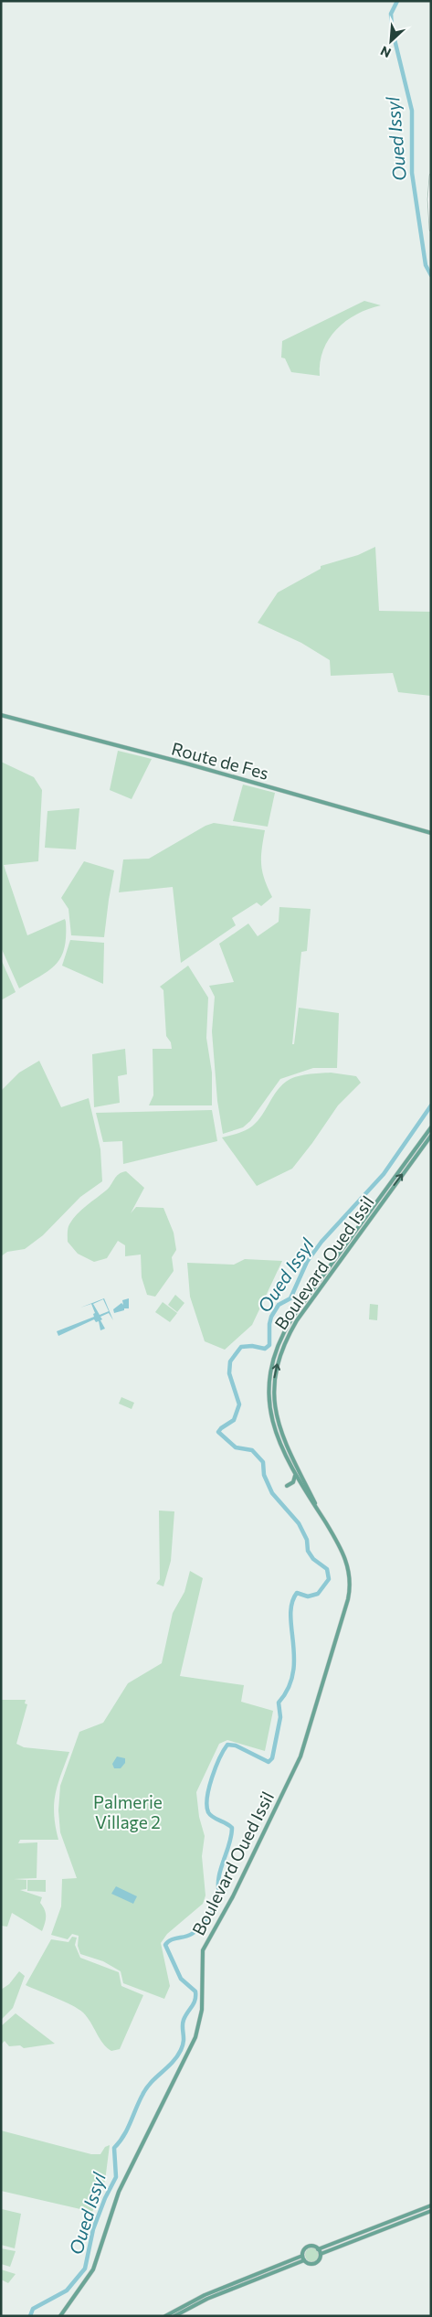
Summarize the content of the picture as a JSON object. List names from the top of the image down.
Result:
{
  "streets": {
    "main road": ["Route de Fes", "Boulevard Oued Issil"]
  },
  "water": ["Oued Issyl"],
  "parks": ["Palmerie Village 2"],
  "north": "bottom left"
}
